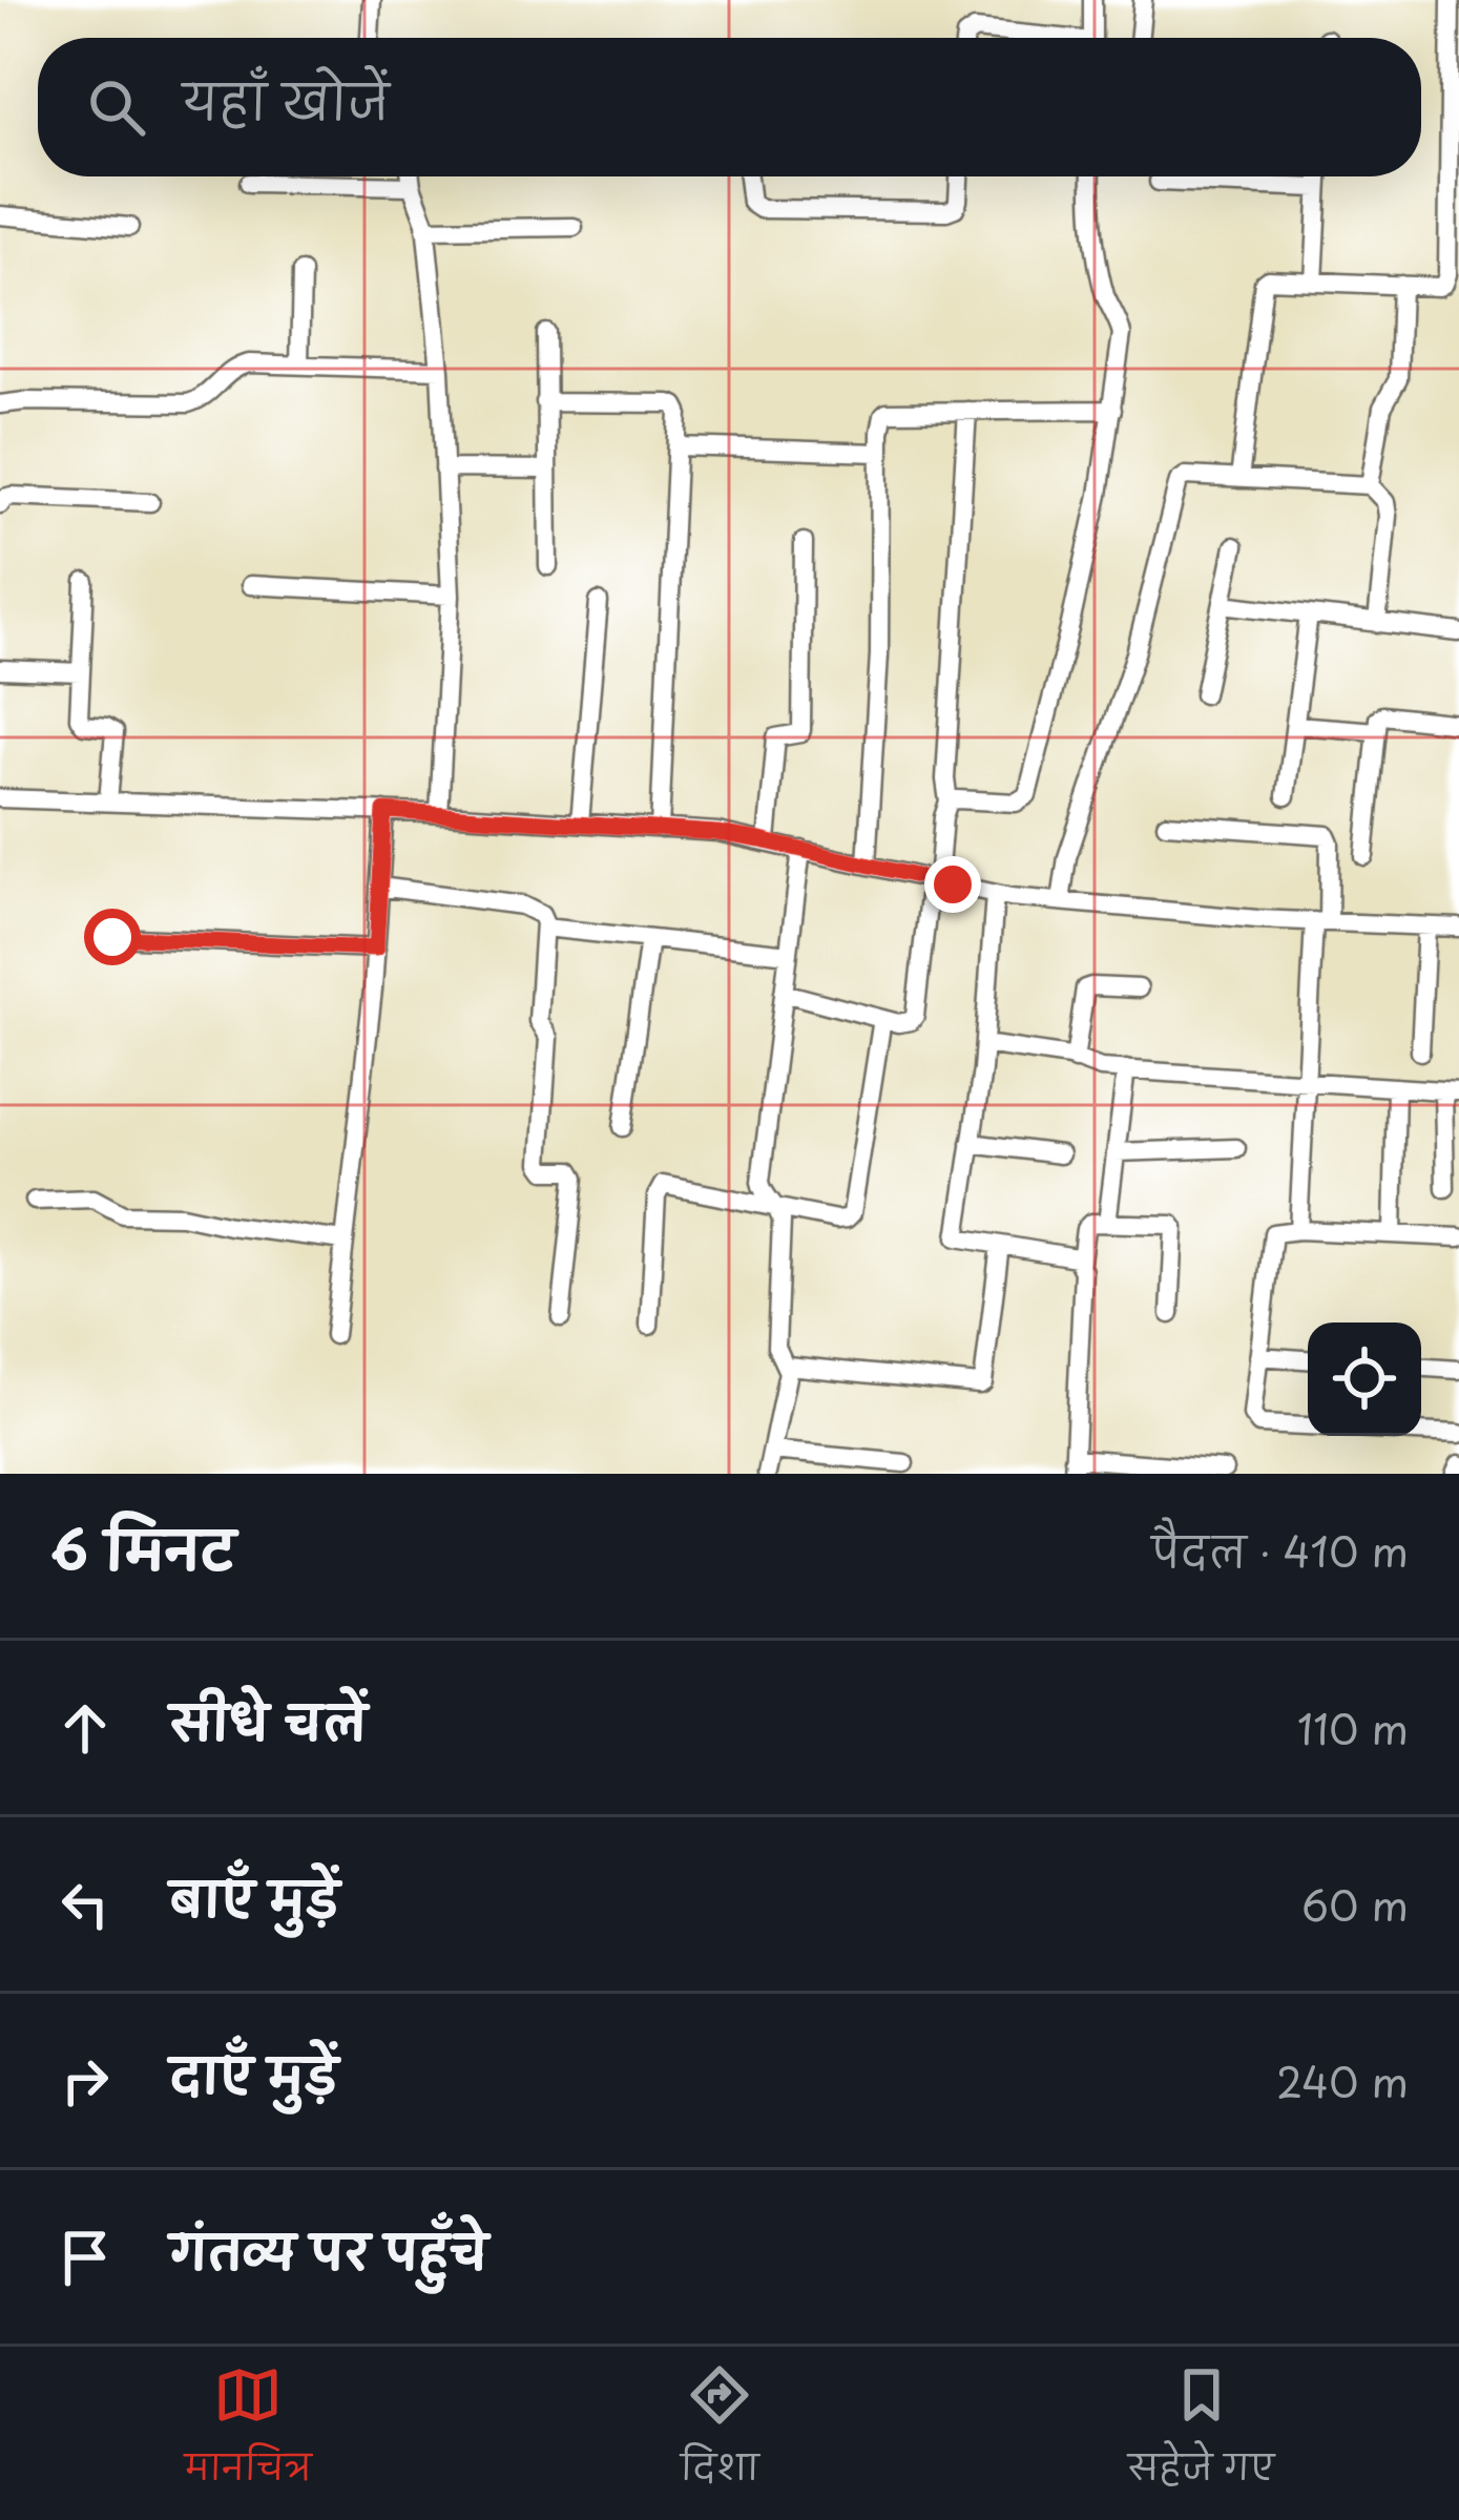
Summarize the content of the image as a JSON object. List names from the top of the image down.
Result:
{
  "page": {
    "search": "यहाँ खोजें",
    "heading": ["6 मिनट", "पैदल · 410 m"],
    "list": [
      ["सीधे चलें", "110 m"],
      ["बाएँ मुड़ें", "60 m"],
      ["दाएँ मुड़ें", "240 m"],
      "गंतव्य पर पहुँचे"
    ],
    "nav": ["मानचित्र", "दिशा", "सहेजे गए"]
  }
}
